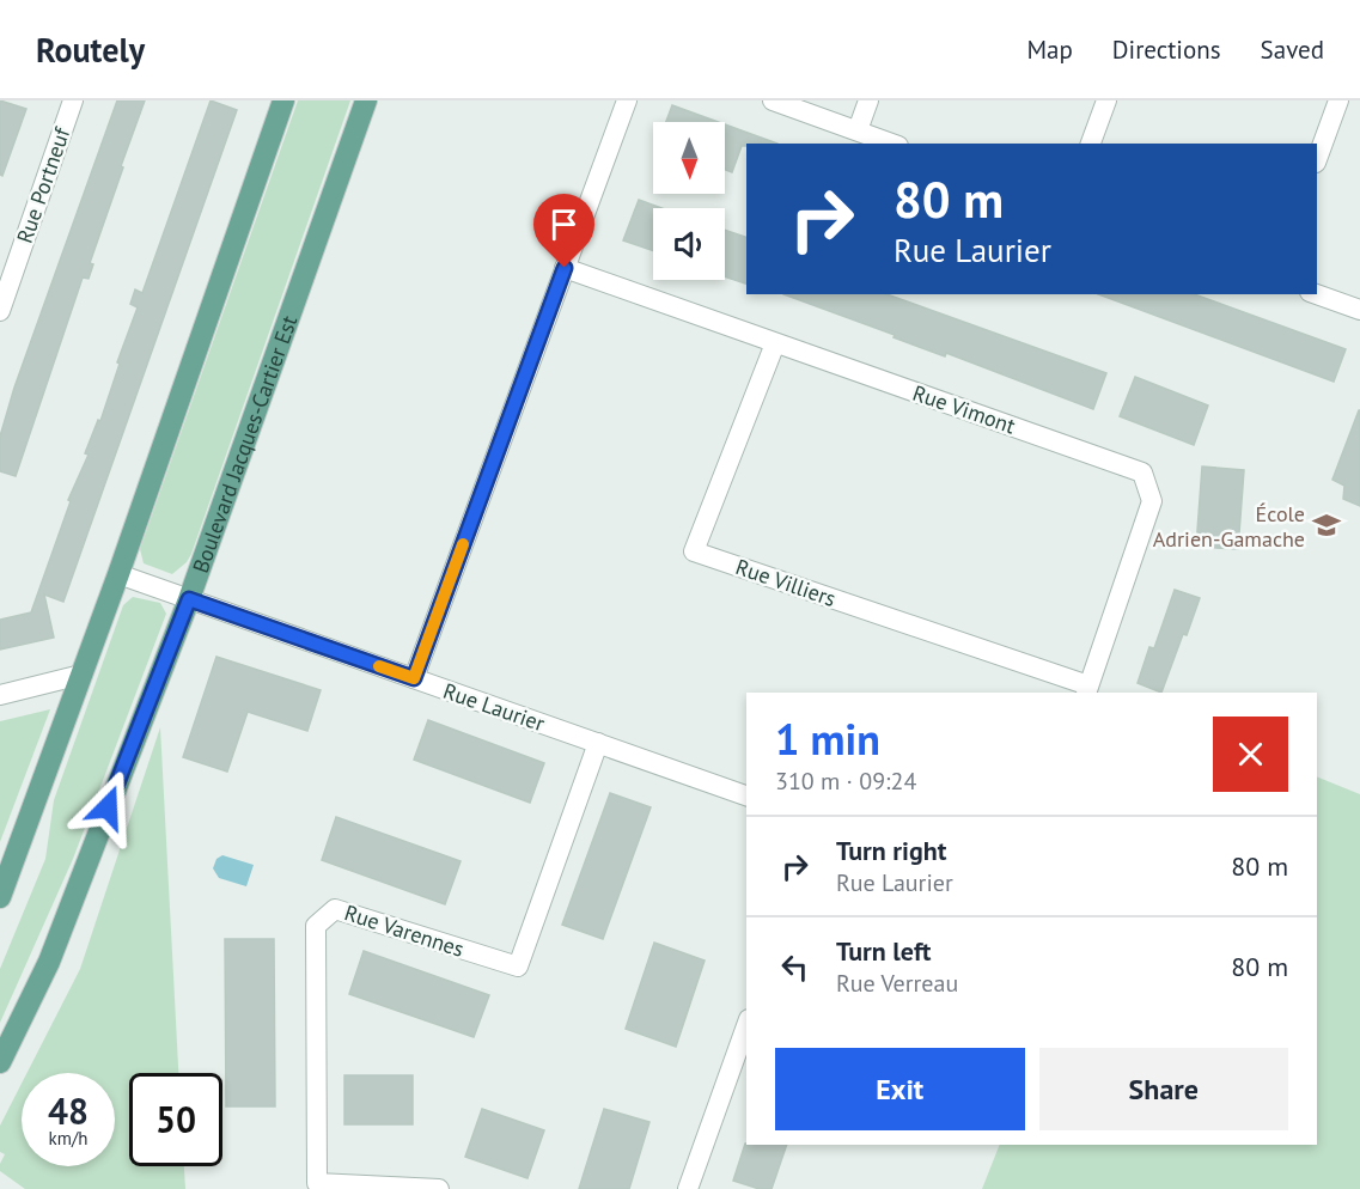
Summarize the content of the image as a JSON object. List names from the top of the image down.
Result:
{
  "streets": {
    "main road": ["Boulevard Jacques-Cartier Est"],
    "street": [
      "Rue Portneuf",
      "Rue Vimont",
      "Rue Villiers",
      "Rue Laurier",
      "Rue Varennes"
    ]
  },
  "crossings": [
    ["Rue Vimont", "Rue Villiers"],
    ["Boulevard Jacques-Cartier Est", "Rue Laurier"],
    ["Rue Laurier", "Rue Varennes"]
  ],
  "places": {
    "school or university": ["École Adrien-Gamache"]
  },
  "north": "bottom",
  "page": {
    "header": "Routely",
    "nav": ["Map", "Directions", "Saved"],
    "turn": ["80 m", "Rue Laurier"],
    "heading": ["1 min", "310 m · 09:24"],
    "list": [
      {
        "name": "Turn right",
        "note": "Rue Laurier",
        "value": "80 m"
      },
      {
        "name": "Turn left",
        "note": "Rue Verreau",
        "value": "80 m"
      }
    ],
    "buttons": ["Exit", "Share"],
    "speed": "48 km/h",
    "limit": "50"
  }
}
